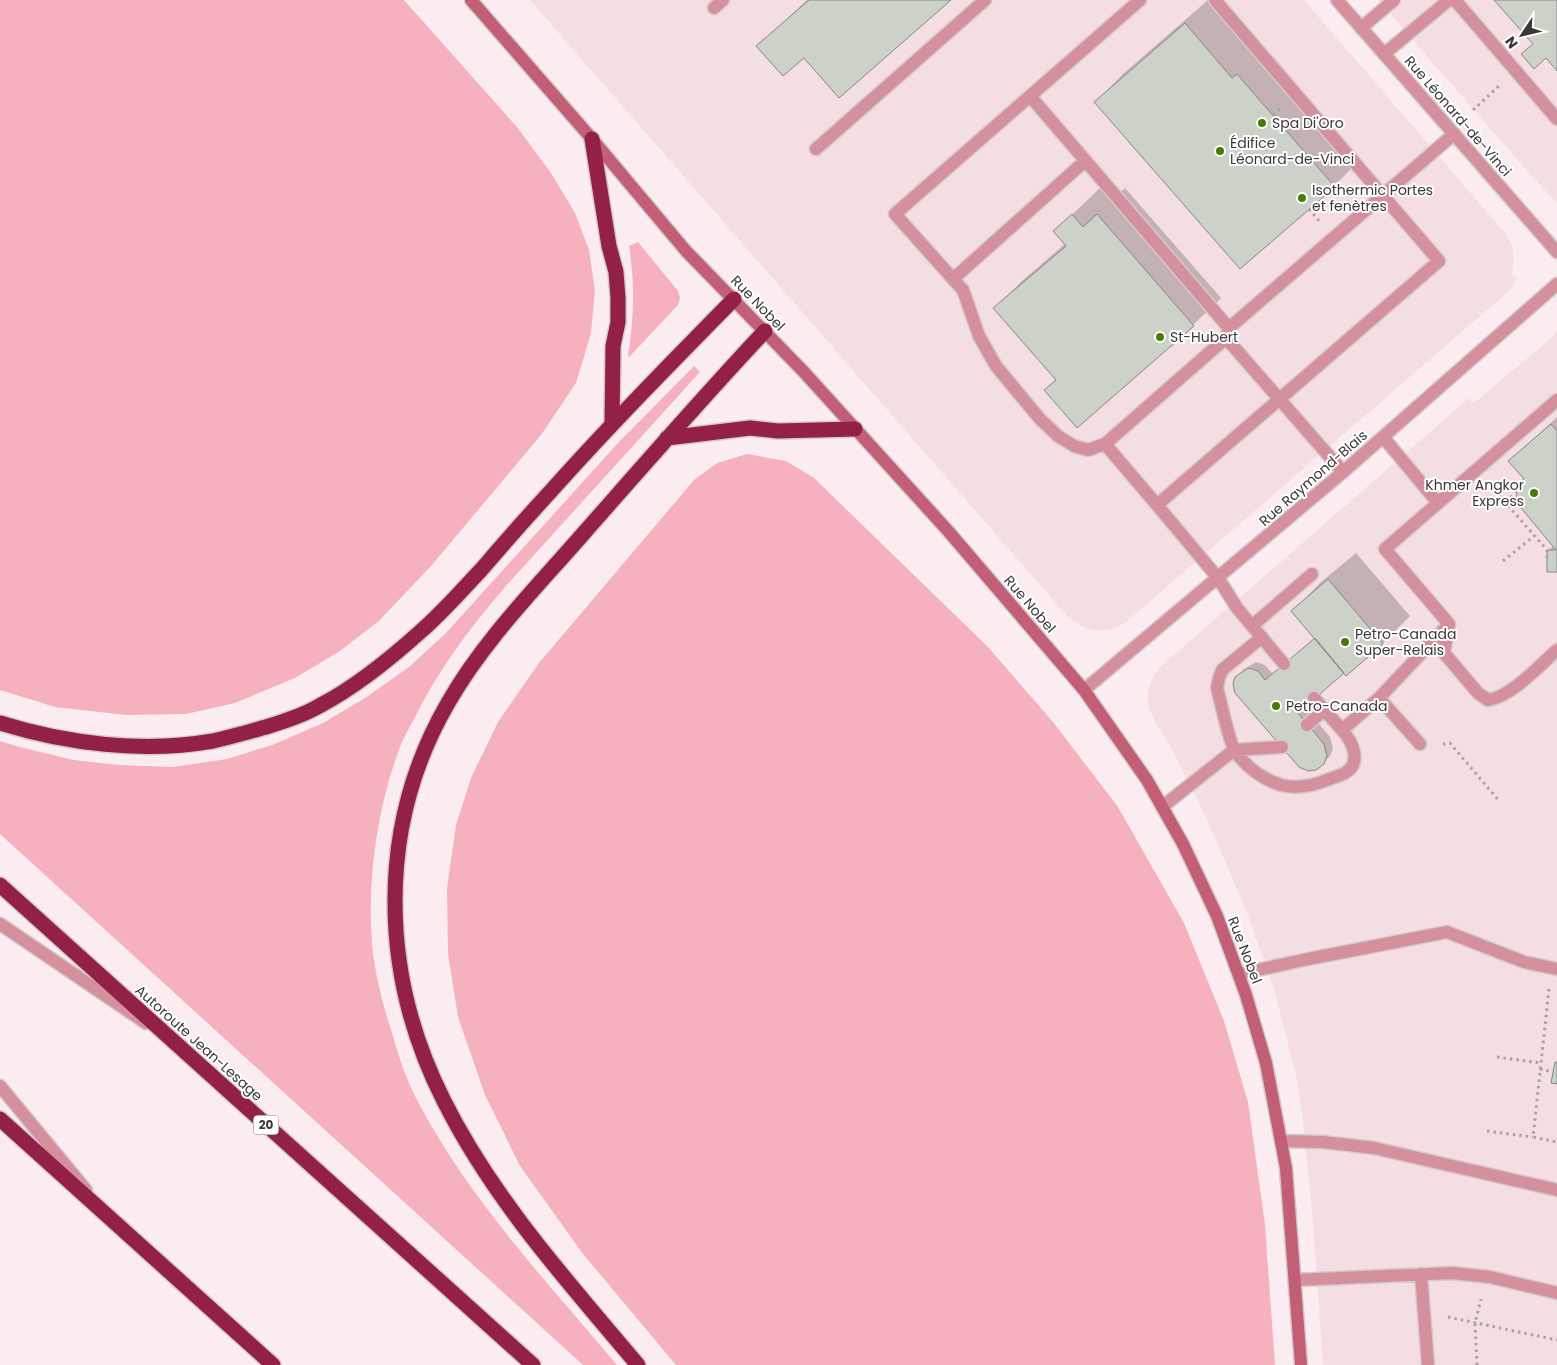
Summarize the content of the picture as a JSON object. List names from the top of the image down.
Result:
{
  "streets": {
    "highway": ["Autoroute Jean-Lesage", "20"],
    "street": ["Rue Léonard-de-Vinci", "Rue Nobel", "Rue Raymond-Blais"]
  },
  "crossings": [
    ["Rue Nobel", "Rue Raymond-Blais"]
  ],
  "places": [
    "Spa Di'Oro",
    "Édifice Léonard-de-Vinci",
    "Isothermic Portes et fenètres",
    "St-Hubert",
    "Khmer Angkor Express",
    "Petro-Canada Super-Relais",
    "Petro-Canada"
  ],
  "north": "bottom left"
}
